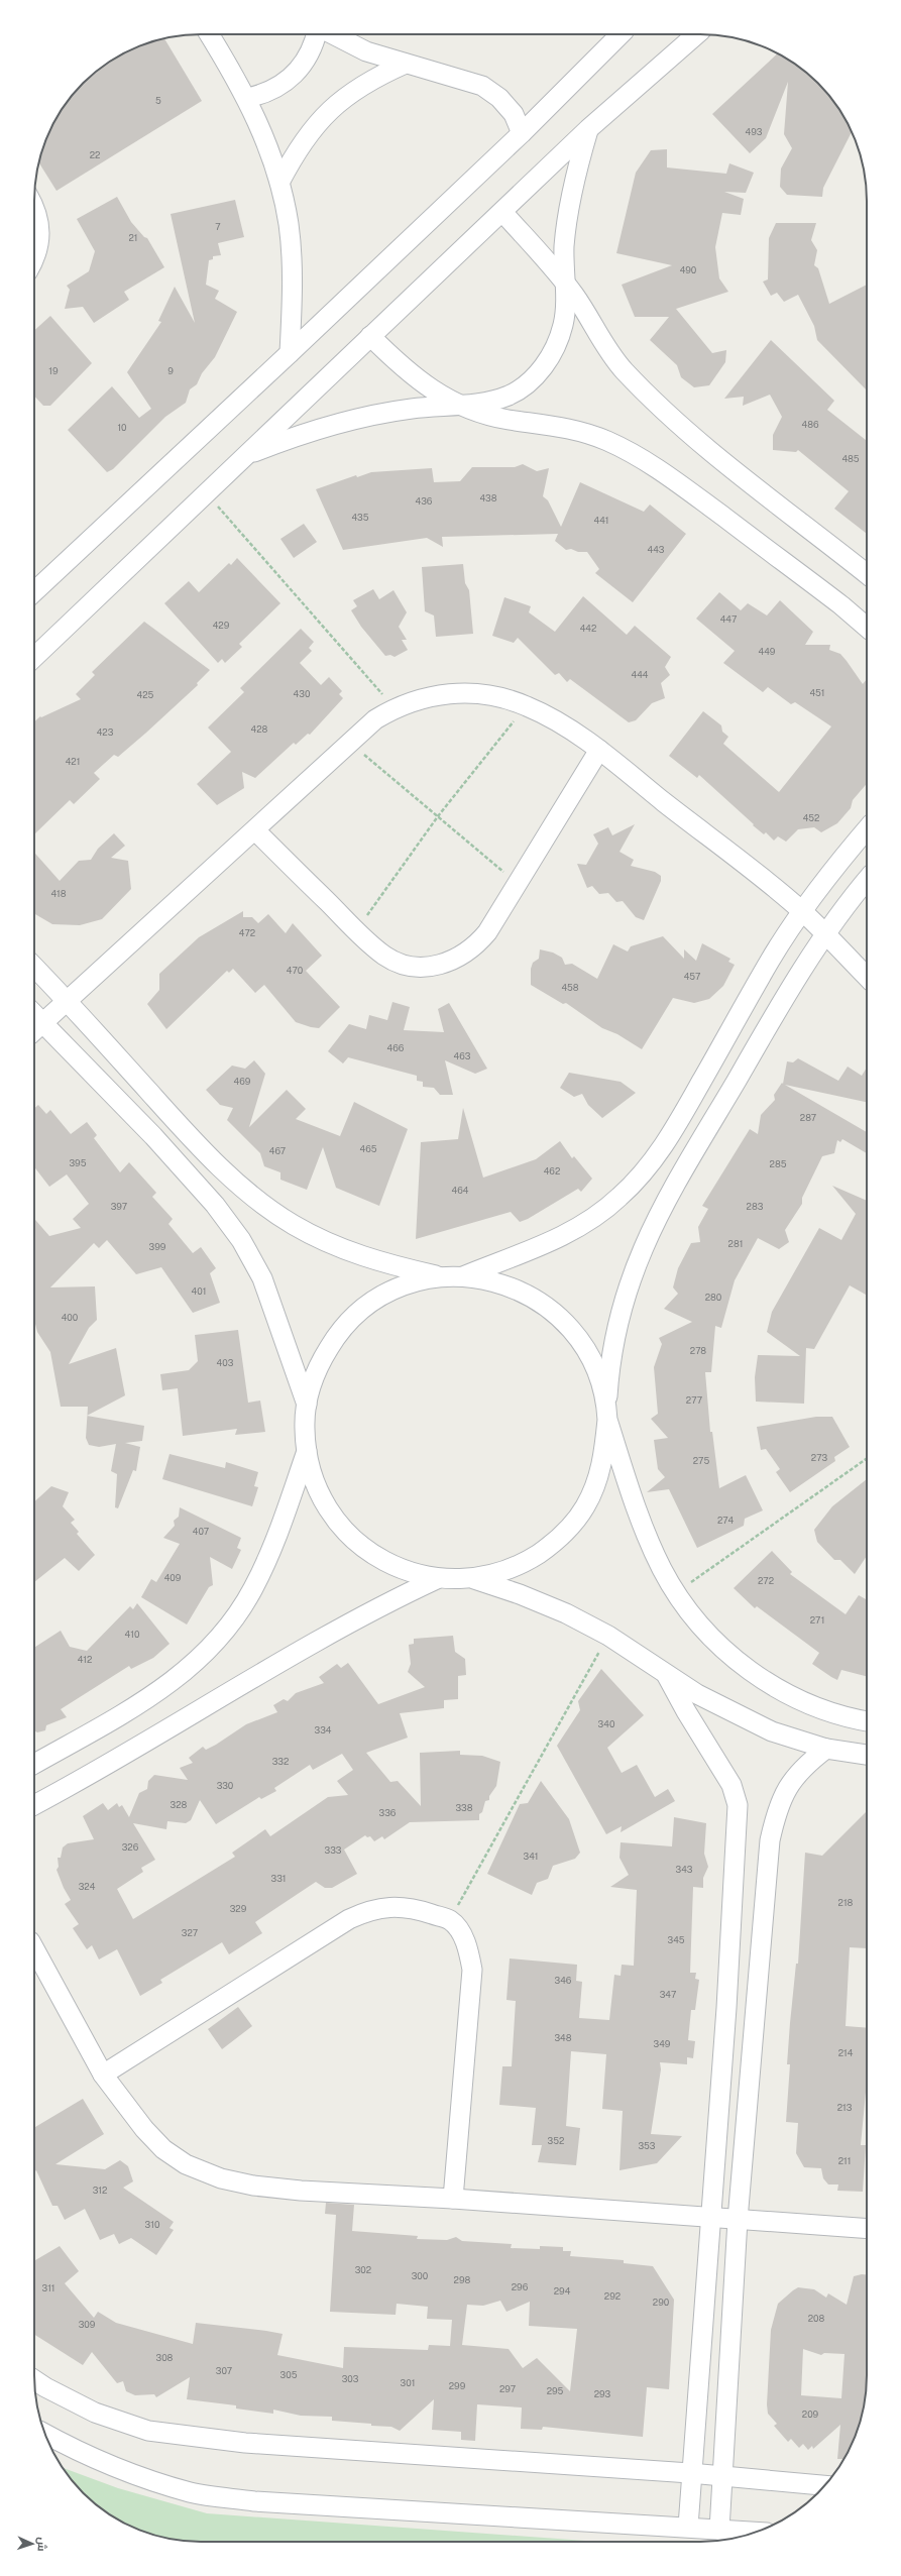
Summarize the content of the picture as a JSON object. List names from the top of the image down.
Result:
{
  "house_numbers": [
    "5",
    "493",
    "22",
    "7",
    "21",
    "490",
    "19",
    "9",
    "486",
    "10",
    "485",
    "438",
    "436",
    "435",
    "441",
    "443",
    "447",
    "429",
    "442",
    "449",
    "444",
    "451",
    "430",
    "425",
    "428",
    "423",
    "421",
    "452",
    "418",
    "472",
    "470",
    "457",
    "458",
    "466",
    "463",
    "469",
    "287",
    "465",
    "467",
    "395",
    "285",
    "462",
    "464",
    "397",
    "283",
    "281",
    "399",
    "401",
    "280",
    "400",
    "278",
    "403",
    "277",
    "273",
    "275",
    "274",
    "407",
    "409",
    "272",
    "271",
    "410",
    "412",
    "340",
    "334",
    "332",
    "330",
    "328",
    "338",
    "336",
    "326",
    "333",
    "341",
    "343",
    "331",
    "324",
    "218",
    "329",
    "327",
    "345",
    "346",
    "347",
    "348",
    "349",
    "214",
    "213",
    "352",
    "353",
    "211",
    "312",
    "310",
    "302",
    "300",
    "298",
    "296",
    "311",
    "294",
    "292",
    "290",
    "208",
    "309",
    "308",
    "307",
    "305",
    "303",
    "301",
    "299",
    "297",
    "295",
    "293",
    "209"
  ],
  "north": "right"
}
